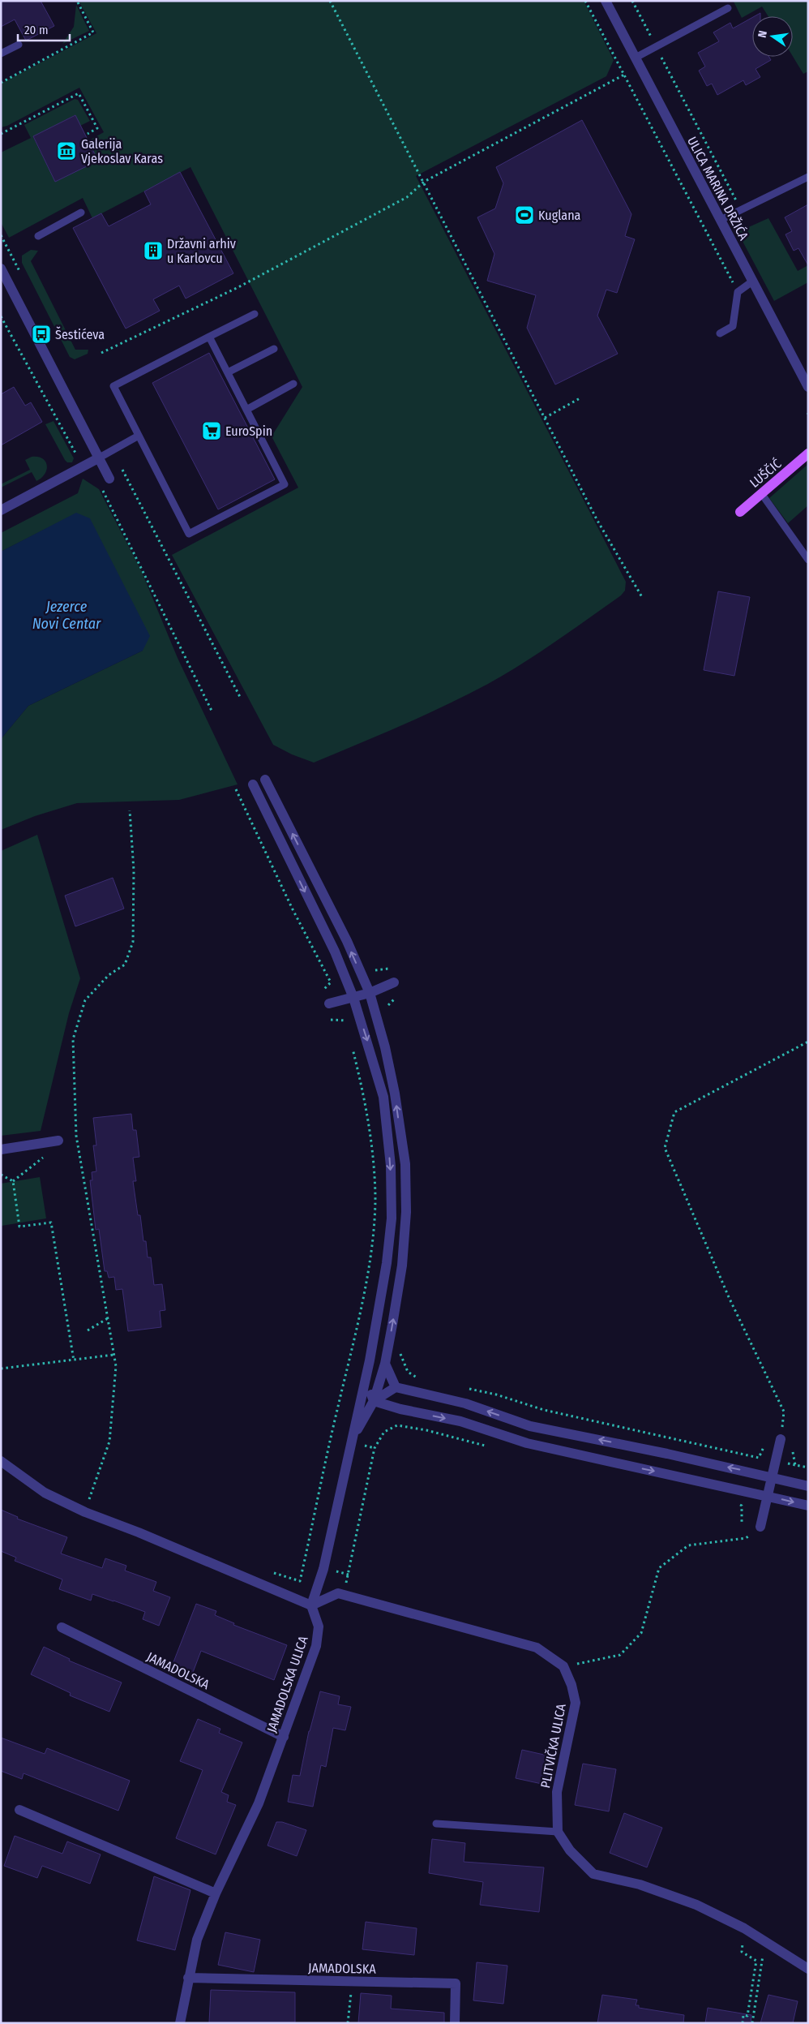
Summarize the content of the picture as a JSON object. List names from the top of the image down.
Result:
{
  "streets": {
    "main road": ["LUŠČIĆ"],
    "street": [
      "ULICA MARINA DRŽIĆA",
      "JAMADOLSKA",
      "JAMADOLSKA ULICA",
      "PLITVIČKA ULICA"
    ]
  },
  "crossings": [
    ["JAMADOLSKA", "JAMADOLSKA ULICA"]
  ],
  "water": ["Jezerce Novi Centar"],
  "places": {
    "museum": ["Galerija Vjekoslav Karas"],
    "sports": ["Kuglana"],
    "building": ["Državni arhiv u Karlovcu"],
    "bus stop": ["Šestićeva"],
    "supermarket": ["EuroSpin"]
  },
  "scale_bar": "20 m",
  "north": "left"
}
